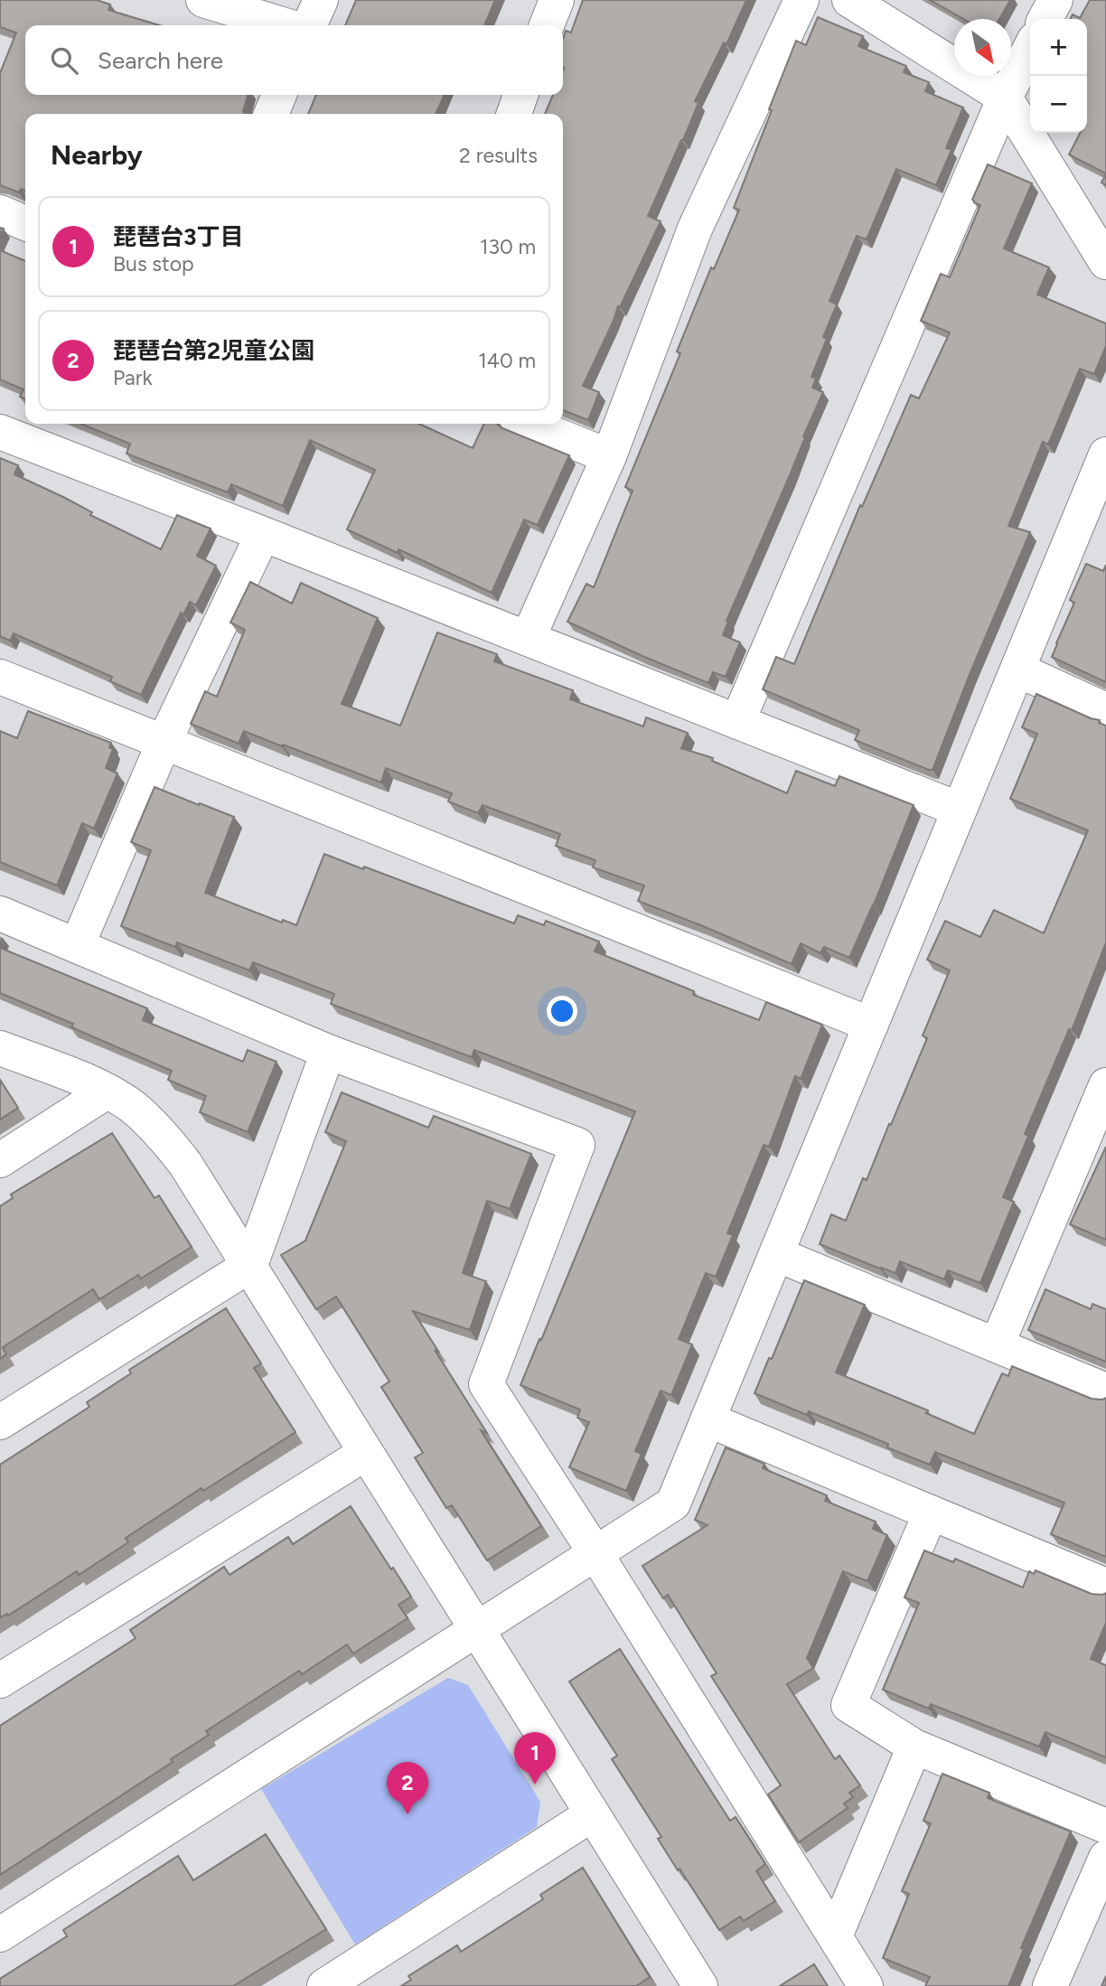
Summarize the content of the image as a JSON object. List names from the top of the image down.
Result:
{
  "north": "bottom right",
  "page": {
    "map_buttons": ["+", "−"],
    "search": "Search here",
    "heading": ["Nearby", "2 results"],
    "list": [
      {
        "mark": "1",
        "name": "琵琶台3丁目",
        "note": "Bus stop",
        "value": "130 m"
      },
      {
        "mark": "2",
        "name": "琵琶台第2児童公園",
        "note": "Park",
        "value": "140 m"
      }
    ],
    "pins": ["1", "2"]
  }
}
